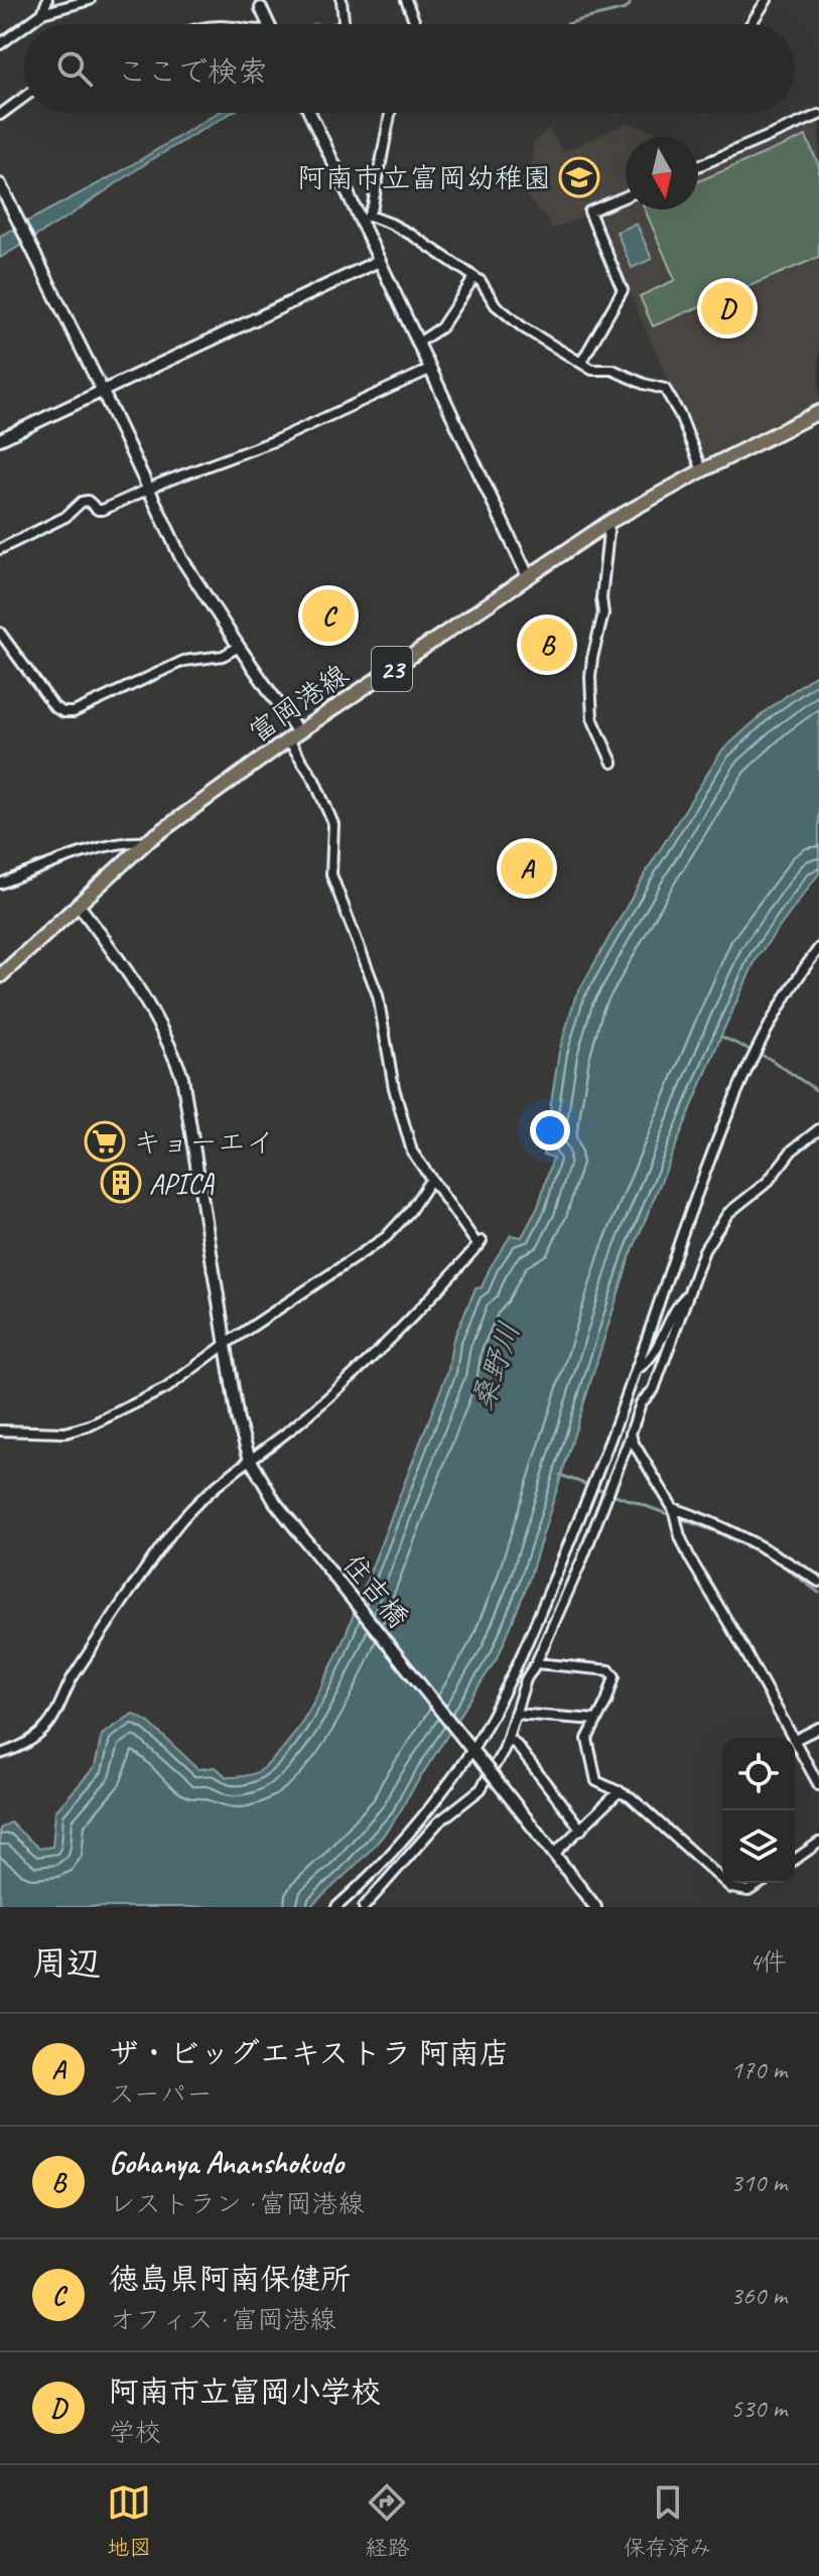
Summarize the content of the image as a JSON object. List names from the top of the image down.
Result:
{
  "streets": {
    "main road": ["23", "富岡港線"],
    "street": ["住吉橋"]
  },
  "crossings": [
    ["富岡港線", "住吉橋"]
  ],
  "water": ["桑野川"],
  "places": {
    "school or university": ["阿南市立富岡幼稚園"],
    "supermarket": ["キョーエイ"],
    "building": ["APICA"]
  },
  "north": "bottom",
  "page": {
    "search": "ここで検索",
    "pins": [
      "D",
      "C",
      "B",
      "A"
    ],
    "heading": ["周辺", "4件"],
    "list": [
      {
        "mark": "A",
        "name": "ザ・ビッグエキストラ 阿南店",
        "note": "スーパー",
        "value": "170 m"
      },
      {
        "mark": "B",
        "name": "Gohanya Ananshokudo",
        "note": "レストラン · 富岡港線",
        "value": "310 m"
      },
      {
        "mark": "C",
        "name": "徳島県阿南保健所",
        "note": "オフィス · 富岡港線",
        "value": "360 m"
      },
      {
        "mark": "D",
        "name": "阿南市立富岡小学校",
        "note": "学校",
        "value": "530 m"
      }
    ],
    "nav": ["地図", "経路", "保存済み"]
  }
}
